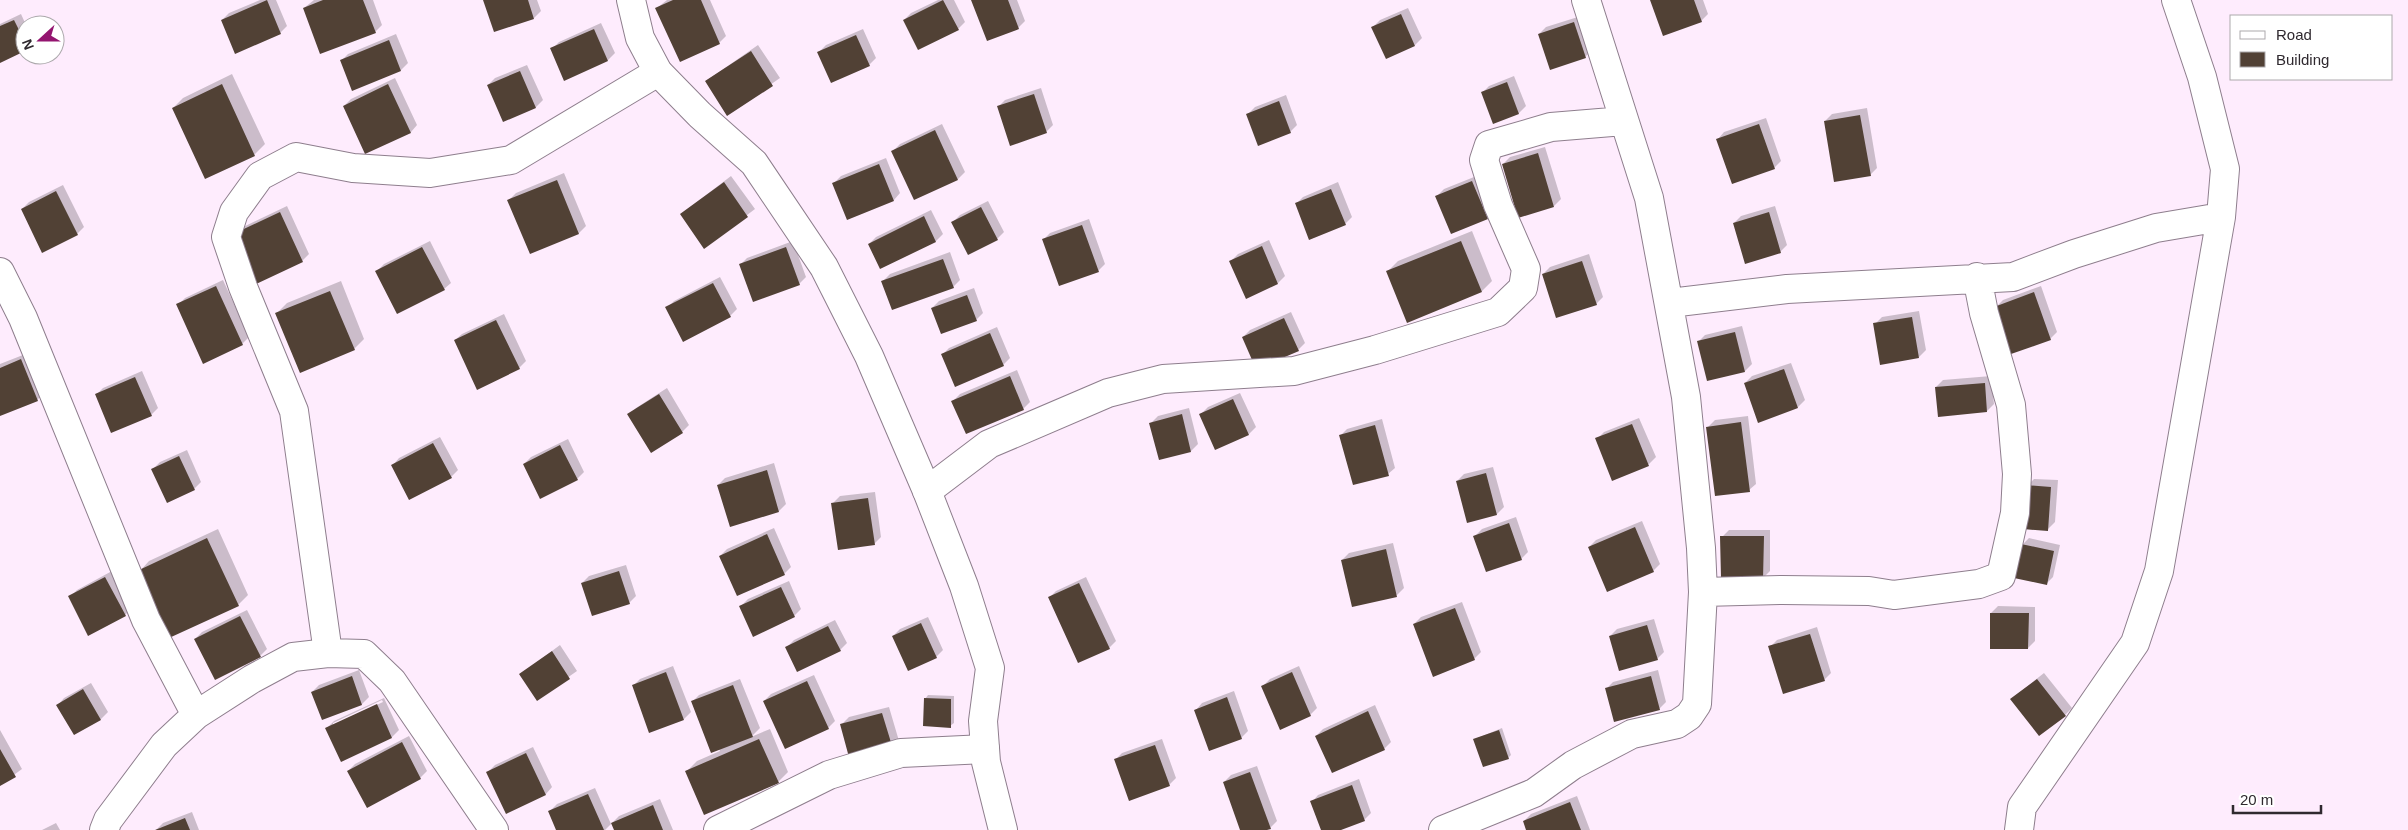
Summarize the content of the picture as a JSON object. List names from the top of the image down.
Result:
{
  "legend": ["Road", "Building"],
  "scale_bar": "20 m",
  "north": "left"
}
